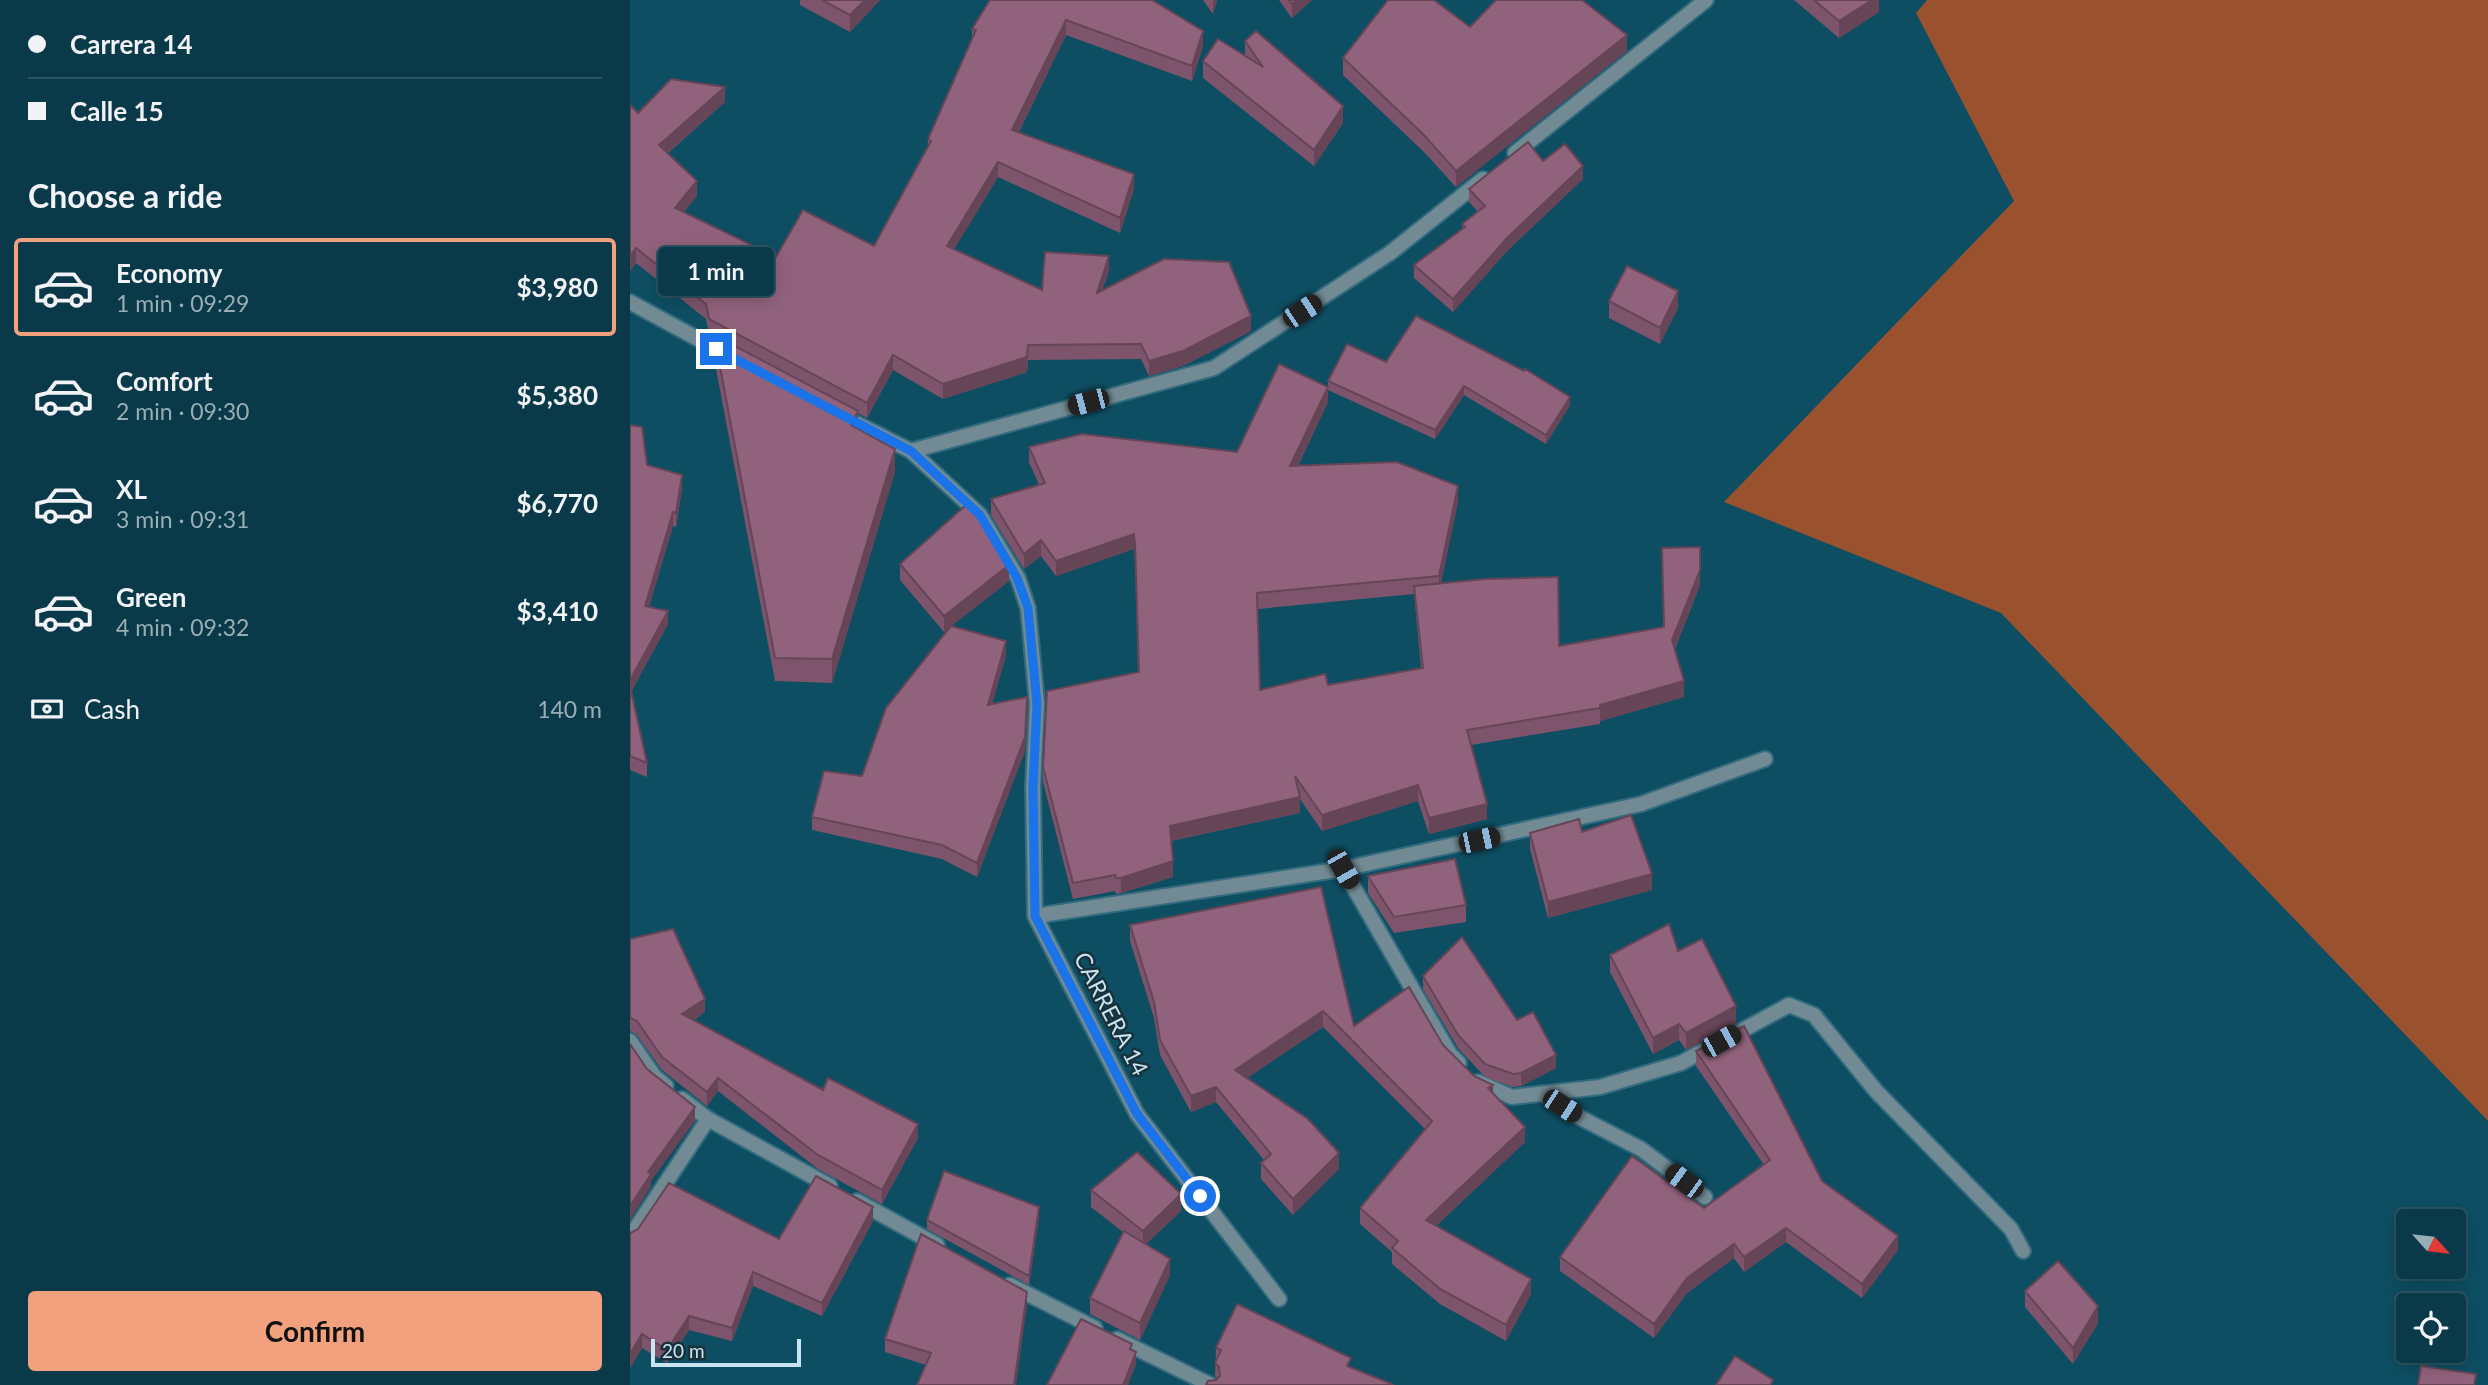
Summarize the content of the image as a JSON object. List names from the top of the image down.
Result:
{
  "streets": {
    "street": ["CARRERA 14"]
  },
  "scale_bar": "20 m",
  "north": "bottom right",
  "page": {
    "banner": ["Carrera 14", "Calle 15"],
    "heading": "Choose a ride",
    "list": [
      {
        "name": "Economy",
        "note": "1 min · 09:29",
        "value": "$3,980"
      },
      {
        "name": "Comfort",
        "note": "2 min · 09:30",
        "value": "$5,380"
      },
      {
        "name": "XL",
        "note": "3 min · 09:31",
        "value": "$6,770"
      },
      {
        "name": "Green",
        "note": "4 min · 09:32",
        "value": "$3,410"
      }
    ],
    "bubble": "1 min",
    "pay": ["Cash", "140 m"],
    "buttons": "Confirm",
    "scale": "20 m"
  }
}
